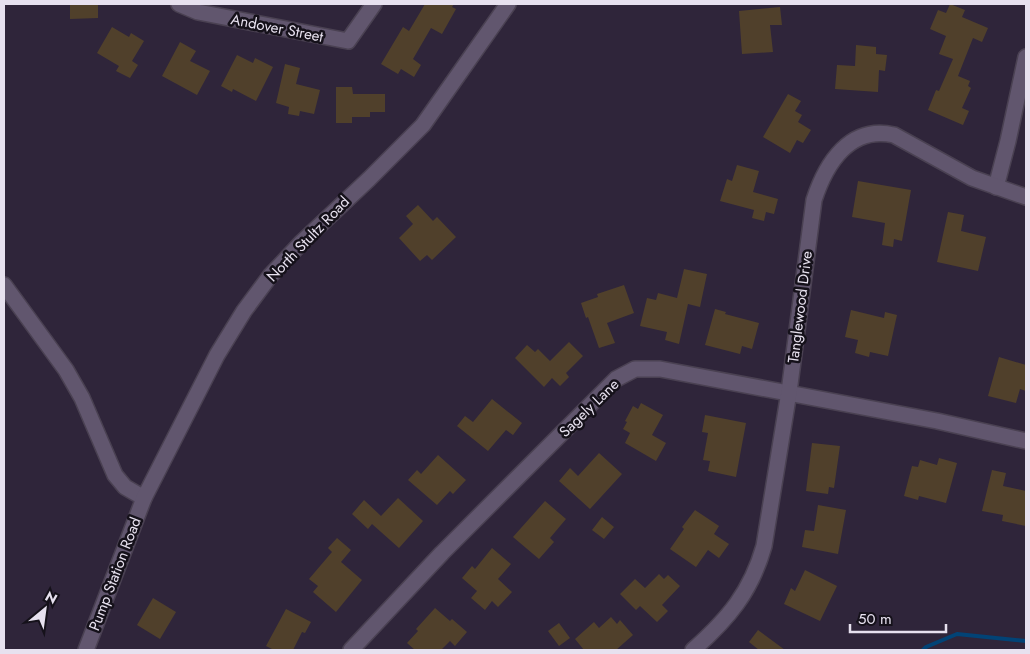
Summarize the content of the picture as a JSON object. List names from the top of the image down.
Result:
{
  "streets": {
    "street": [
      "Andover Street",
      "North Stultz Road",
      "Tanglewood Drive",
      "Sagely Lane",
      "Pump Station Road"
    ]
  },
  "crossings": [
    ["North Stultz Road", "Pump Station Road"],
    ["Tanglewood Drive", "Sagely Lane"]
  ],
  "scale_bar": "50 m",
  "north": "top right"
}
